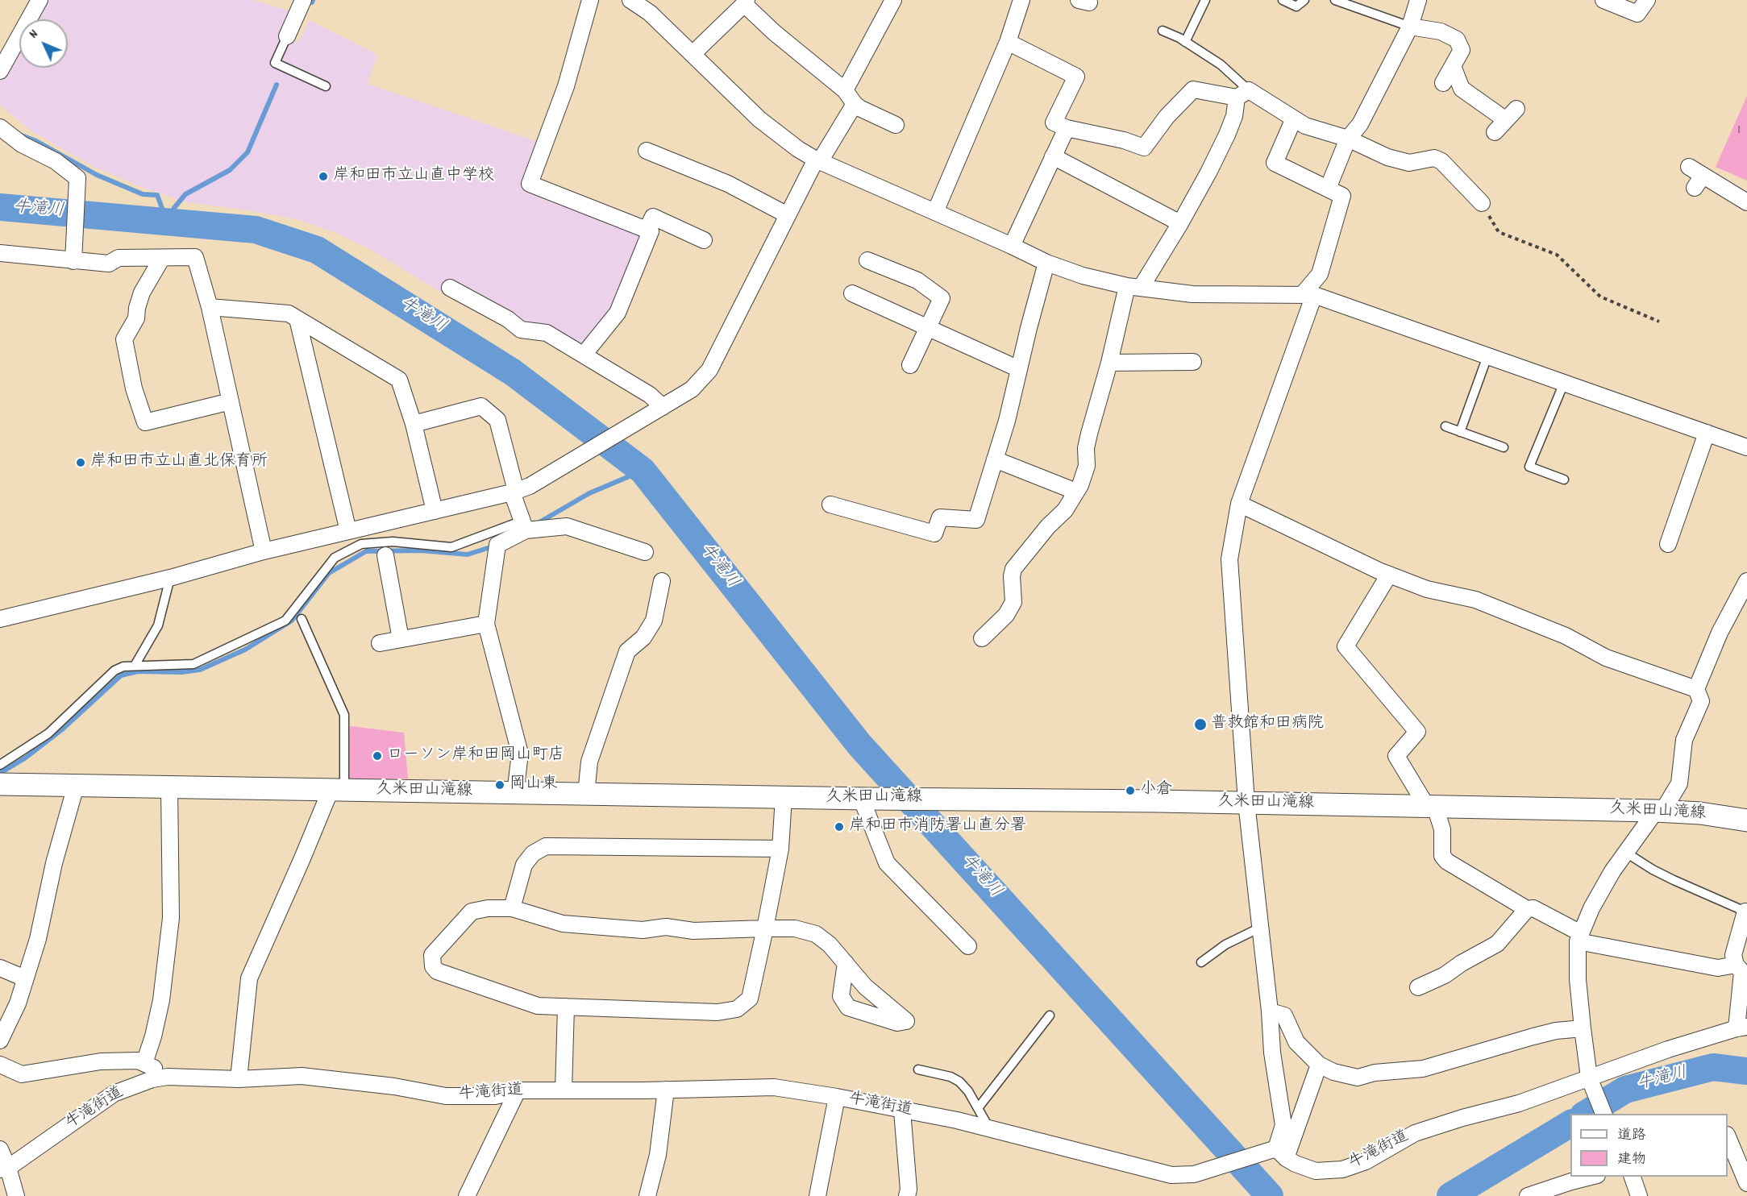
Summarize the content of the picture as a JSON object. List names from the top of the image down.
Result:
{
  "streets": {
    "street": ["久米田山滝線", "牛滝街道"]
  },
  "water": ["牛滝川"],
  "places": [
    "岸和田市立山直中学校",
    "岸和田市立山直北保育所",
    "普救館和田病院",
    "ローソン岸和田岡山町店",
    "岡山東",
    "小倉",
    "岸和田市消防署山直分署"
  ],
  "house_numbers": ["1"],
  "legend": ["道路", "建物"],
  "north": "top left"
}
